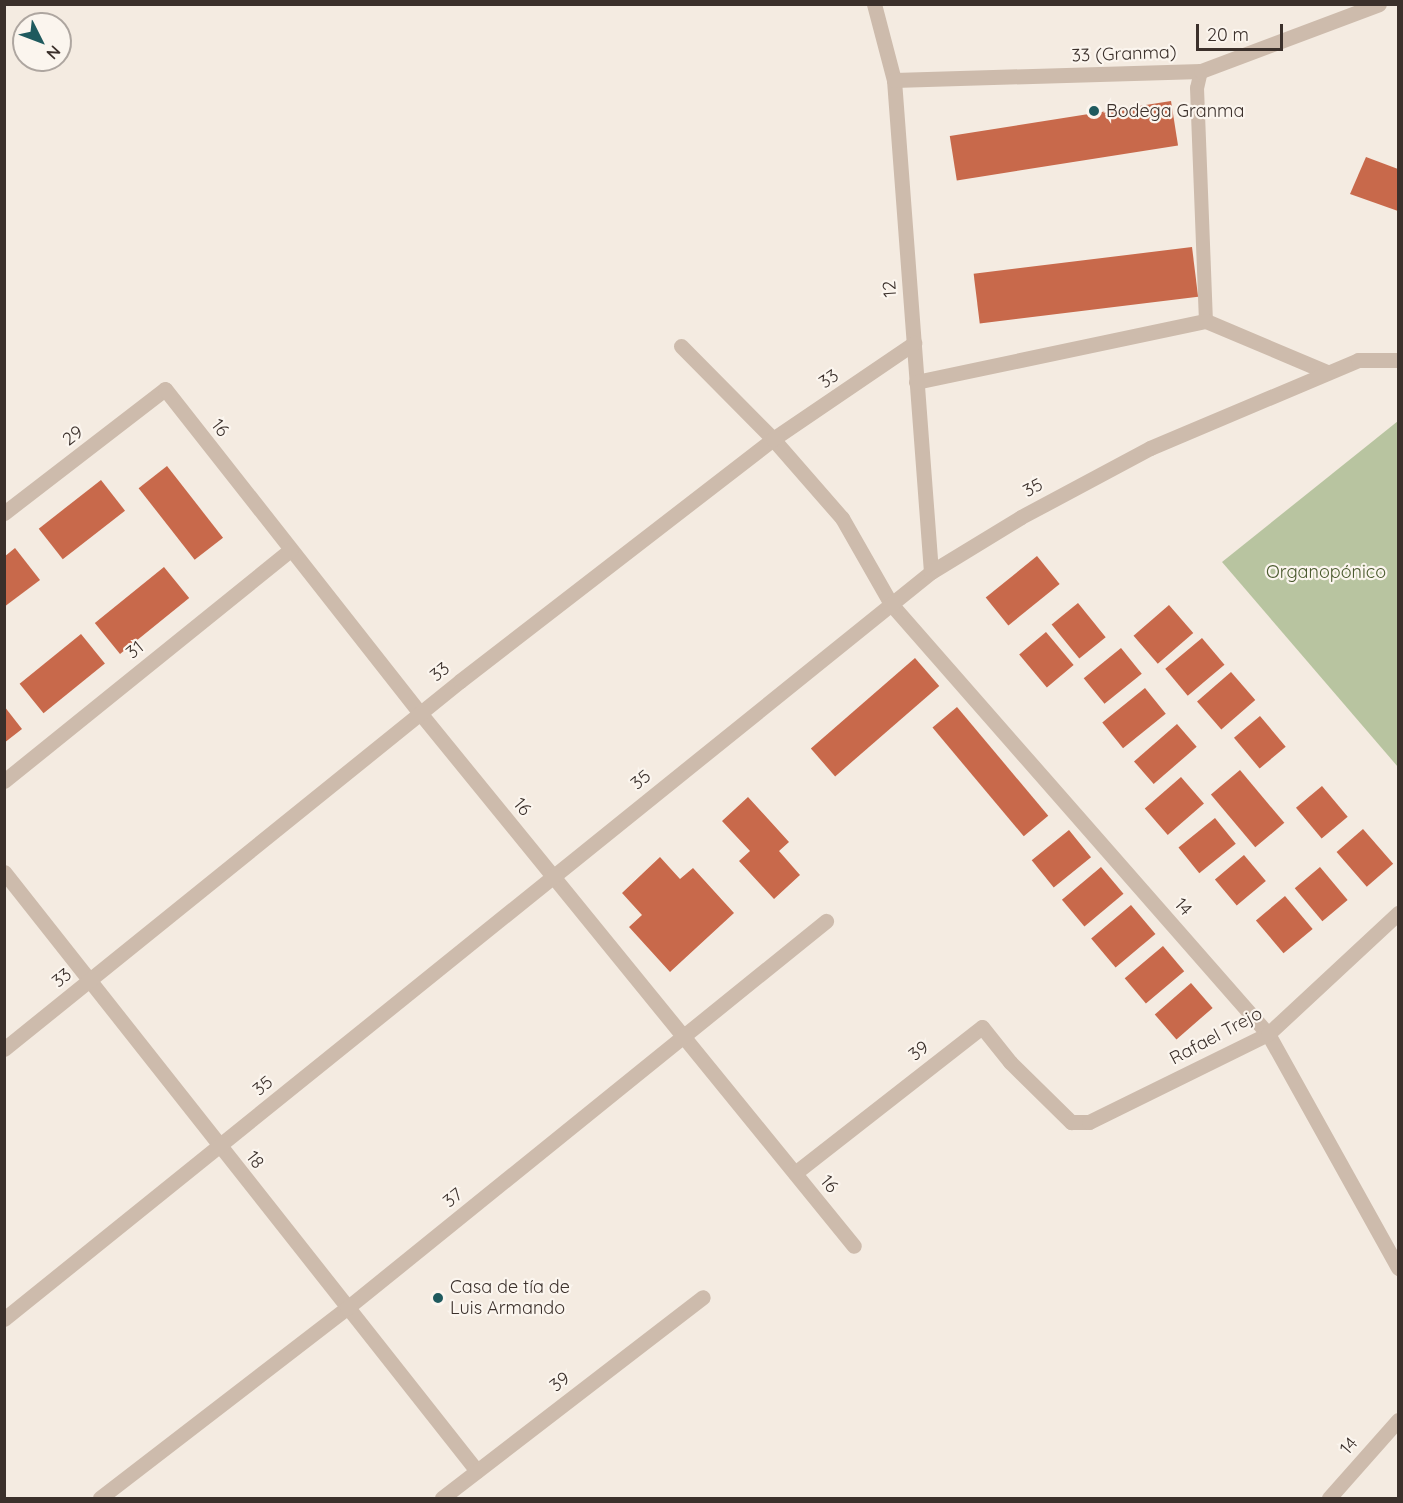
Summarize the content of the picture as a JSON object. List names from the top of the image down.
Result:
{
  "streets": {
    "street": [
      "33 (Granma)",
      "12",
      "33",
      "16",
      "29",
      "35",
      "31",
      "14",
      "Rafael Trejo",
      "39",
      "18",
      "37"
    ]
  },
  "crossings": [
    ["33 (Granma)", "12"],
    ["12", "33"],
    ["12", "35"],
    ["33", "16"],
    ["33", "14"],
    ["33", "18"],
    ["16", "29"],
    ["16", "35"],
    ["16", "31"],
    ["16", "39"],
    ["16", "37"],
    ["35", "14"],
    ["35", "18"],
    ["14", "Rafael Trejo"],
    ["Rafael Trejo", "39"],
    ["39", "18"],
    ["18", "37"]
  ],
  "parks": ["Organopónico"],
  "places": ["Bodega Granma", "Casa de tía de Luis Armando"],
  "scale_bar": "20 m",
  "north": "bottom right"
}
